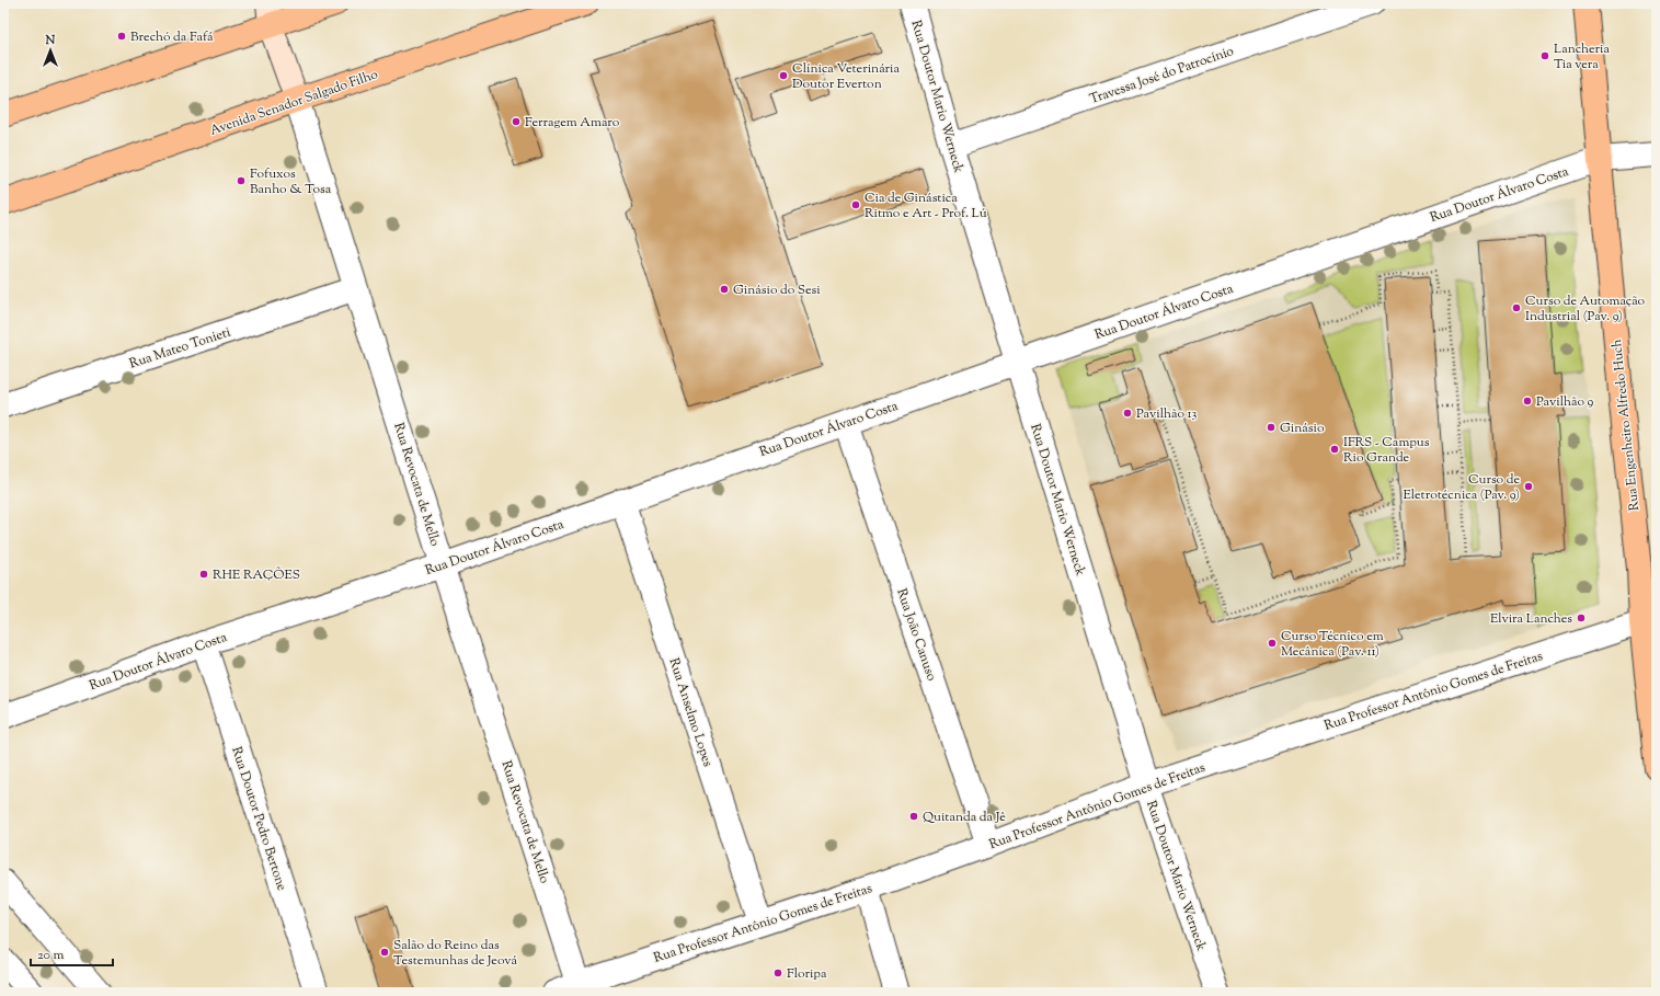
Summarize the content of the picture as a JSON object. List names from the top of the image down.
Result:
{
  "streets": {
    "main road": ["Avenida Senador Salgado Filho", "Rua Engenheiro Alfredo Huch"],
    "street": [
      "Travessa José do Patrocínio",
      "Rua Doutor Mario Werneck",
      "Rua Doutor Álvaro Costa",
      "Rua Mateo Tonieti",
      "Rua Revocata de Mello",
      "Rua João Canuso",
      "Rua Professor Antônio Gomes de Freitas",
      "Rua Anselmo Lopes",
      "Rua Doutor Pedro Bertone"
    ]
  },
  "crossings": [
    ["Travessa José do Patrocínio", "Rua Doutor Mario Werneck"],
    ["Rua Doutor Mario Werneck", "Rua Doutor Álvaro Costa"],
    ["Rua Doutor Mario Werneck", "Rua Professor Antônio Gomes de Freitas"],
    ["Avenida Senador Salgado Filho", "Rua Revocata de Mello"],
    ["Rua Doutor Álvaro Costa", "Rua Engenheiro Alfredo Huch"],
    ["Rua Doutor Álvaro Costa", "Rua Revocata de Mello"],
    ["Rua Doutor Álvaro Costa", "Rua João Canuso"],
    ["Rua Doutor Álvaro Costa", "Rua Anselmo Lopes"],
    ["Rua Doutor Álvaro Costa", "Rua Doutor Pedro Bertone"],
    ["Rua Mateo Tonieti", "Rua Revocata de Mello"],
    ["Rua Engenheiro Alfredo Huch", "Rua Professor Antônio Gomes de Freitas"],
    ["Rua Revocata de Mello", "Rua Professor Antônio Gomes de Freitas"],
    ["Rua João Canuso", "Rua Professor Antônio Gomes de Freitas"],
    ["Rua Professor Antônio Gomes de Freitas", "Rua Anselmo Lopes"]
  ],
  "places": [
    "Brechó da Fafá",
    "Lancheria Tia vera",
    "Clínica Veterinária Doutor Everton",
    "Ferragem Amaro",
    "Fofuxos Banho & Tosa",
    "Cia de Ginástica Ritmo e Art - Prof. Lú",
    "Ginásio do Sesi",
    "Curso de Automação Industrial (Pav. 9)",
    "Pavilhão 9",
    "Pavilhão 13",
    "Ginásio",
    "IFRS - Campus Rio Grande",
    "Curso de Eletrotécnica (Pav. 9)",
    "RHE RAÇÕES",
    "Elvira Lanches",
    "Curso Técnico em Mecânica (Pav. 11)",
    "Quitanda da Jê",
    "Salão do Reino das Testemunhas de Jeová",
    "Floripa"
  ],
  "scale_bar": "20 m",
  "north": "top"
}
